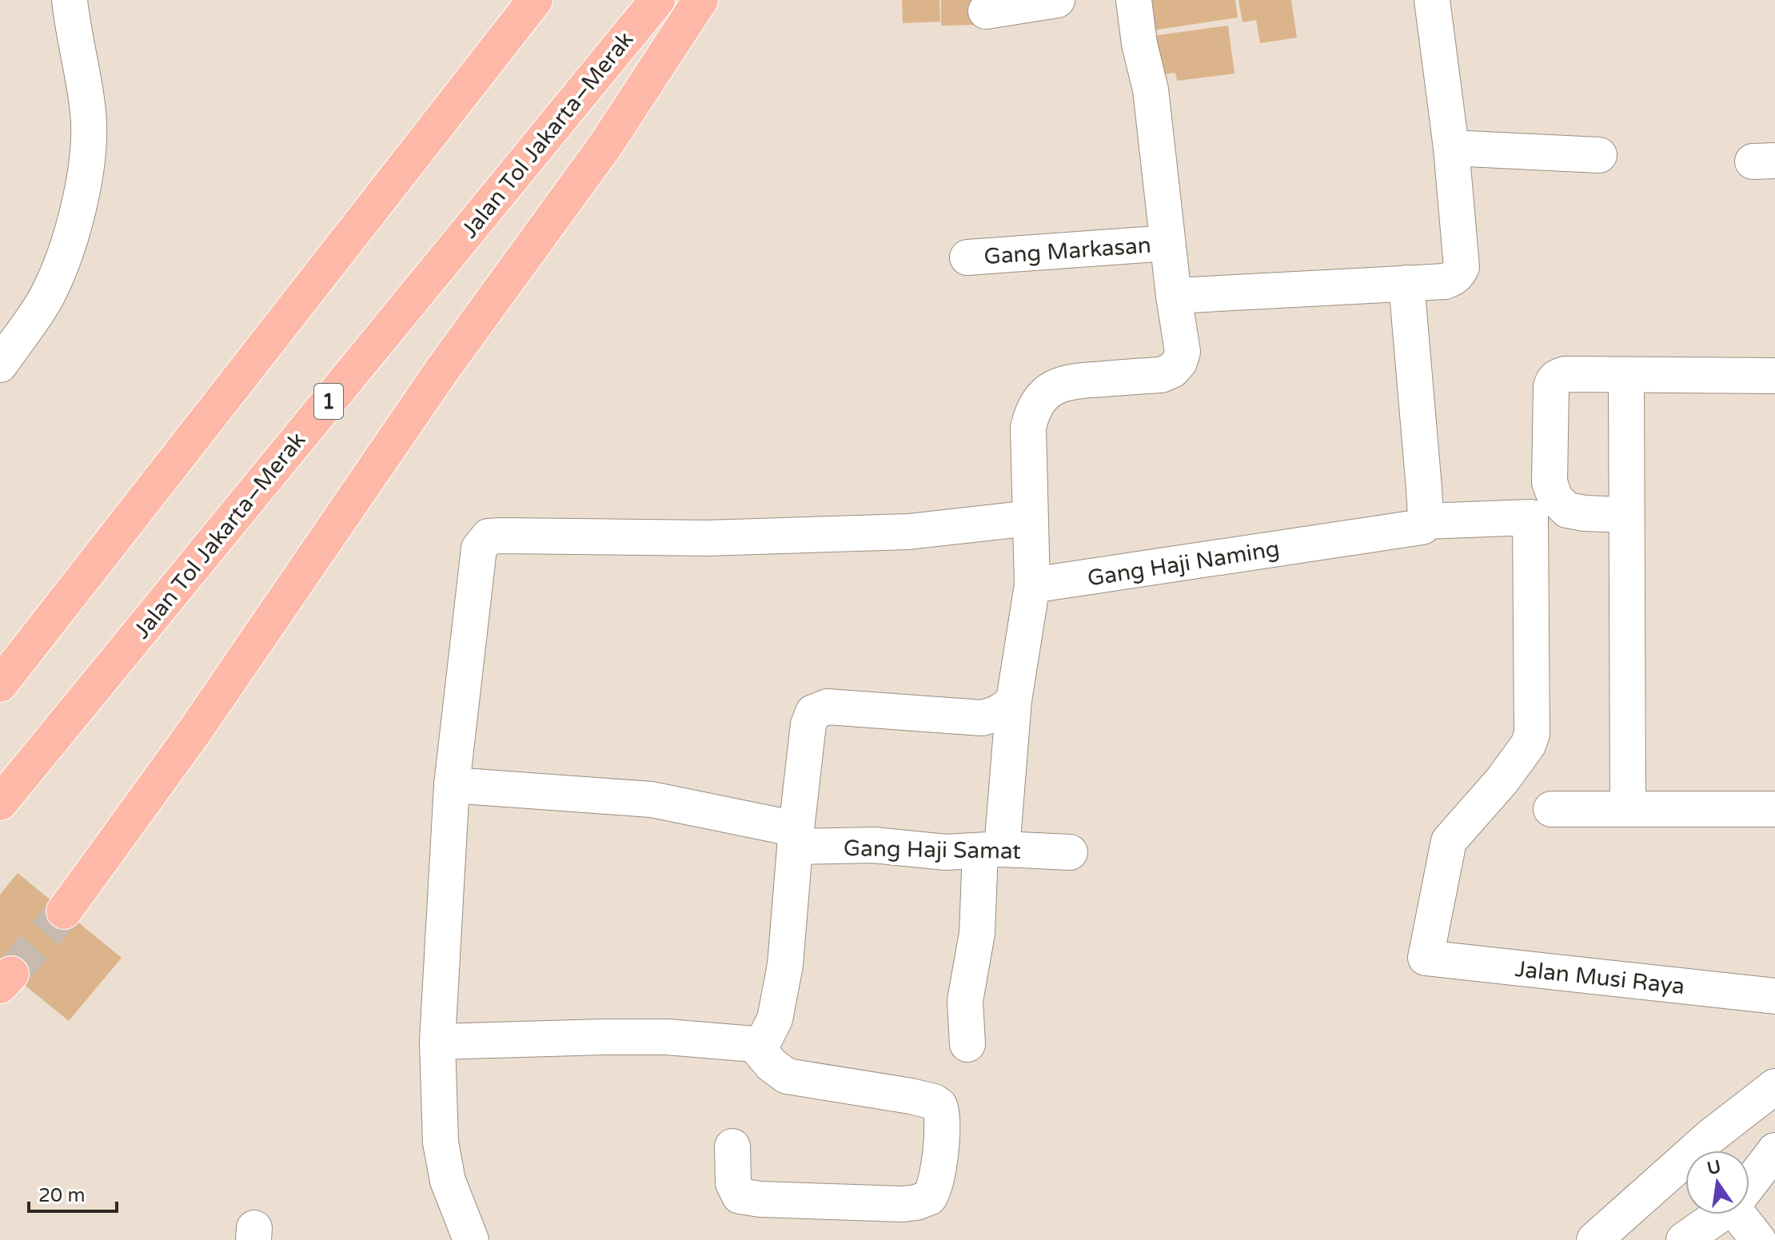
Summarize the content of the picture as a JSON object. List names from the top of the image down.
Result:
{
  "streets": {
    "highway": ["Jalan Tol Jakarta–Merak", "1"],
    "street": [
      "Gang Markasan",
      "Gang Haji Naming",
      "Gang Haji Samat",
      "Jalan Musi Raya"
    ]
  },
  "crossings": [
    ["Gang Haji Naming", "Jalan Musi Raya"]
  ],
  "scale_bar": "20 m",
  "north": "top"
}
